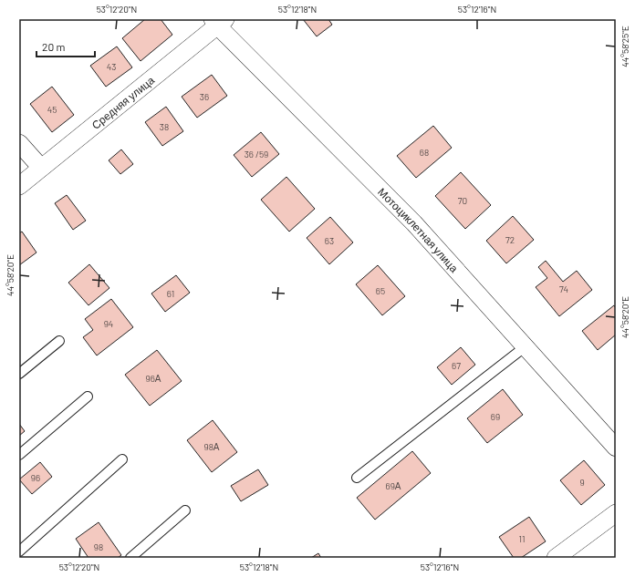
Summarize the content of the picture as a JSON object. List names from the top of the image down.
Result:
{
  "streets": {
    "street": ["Средняя улица", "Мотоциклетная улица"]
  },
  "crossings": [
    ["Средняя улица", "Мотоциклетная улица"]
  ],
  "house_numbers": [
    "43",
    "36",
    "45",
    "38",
    "68",
    "36 /59",
    "70",
    "72",
    "63",
    "74",
    "65",
    "61",
    "94",
    "67",
    "96А",
    "69",
    "98А",
    "96",
    "9",
    "69А",
    "11",
    "98"
  ],
  "scale_bar": "20 m",
  "coordinates": [
    "53°12'20\"N",
    "53°12'18\"N",
    "53°12'16\"N",
    "44°58'25\"E",
    "44°58'20\"E"
  ]
}
